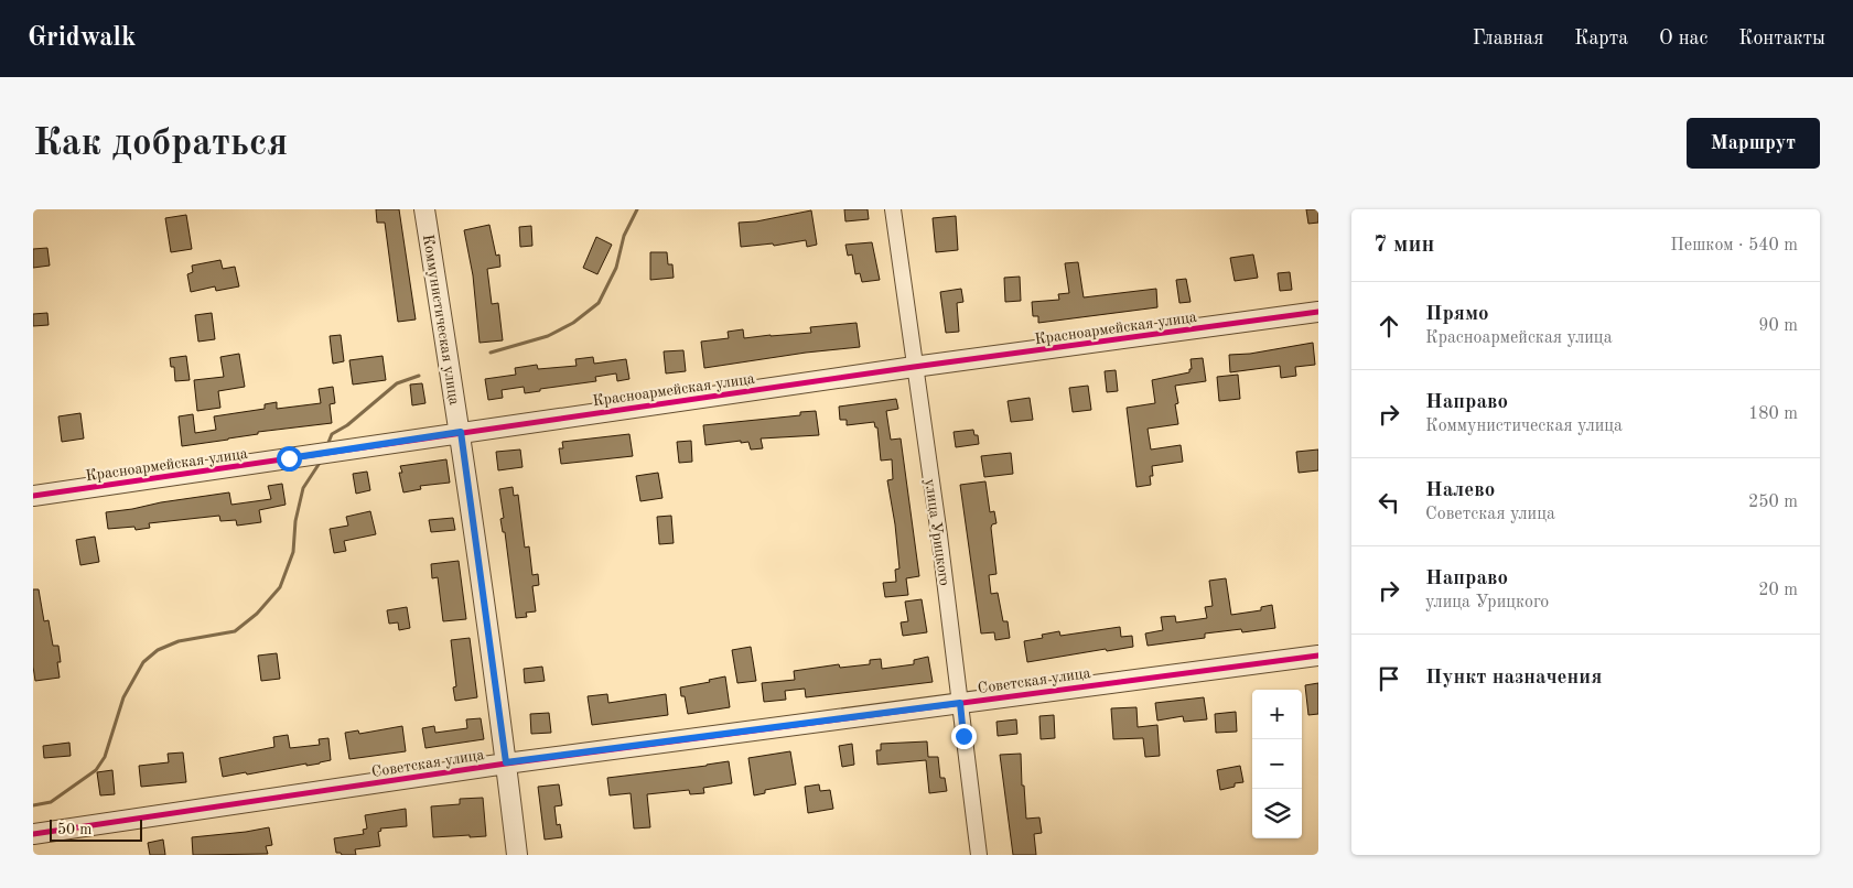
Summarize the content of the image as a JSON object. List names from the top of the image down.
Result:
{
  "streets": {
    "street": [
      "Коммунистическая улица",
      "Красноармейская улица",
      "улица Урицкого",
      "Советская улица"
    ]
  },
  "crossings": [
    ["Коммунистическая улица", "Красноармейская улица"],
    ["Коммунистическая улица", "Советская улица"],
    ["Красноармейская улица", "улица Урицкого"],
    ["улица Урицкого", "Советская улица"]
  ],
  "scale_bar": "50 m",
  "page": {
    "header": "Gridwalk",
    "nav": [
      "Главная",
      "Карта",
      "О нас",
      "Контакты"
    ],
    "buttons": "Маршрут",
    "title": "Как добраться",
    "heading": ["7 мин", "Пешком · 540 m"],
    "list": [
      ["Прямо", "Красноармейская улица", "90 m"],
      ["Направо", "Коммунистическая улица", "180 m"],
      ["Налево", "Советская улица", "250 m"],
      ["Направо", "улица Урицкого", "20 m"],
      "Пункт назначения"
    ],
    "map_buttons": ["+", "−"],
    "scale": "50 m"
  }
}
